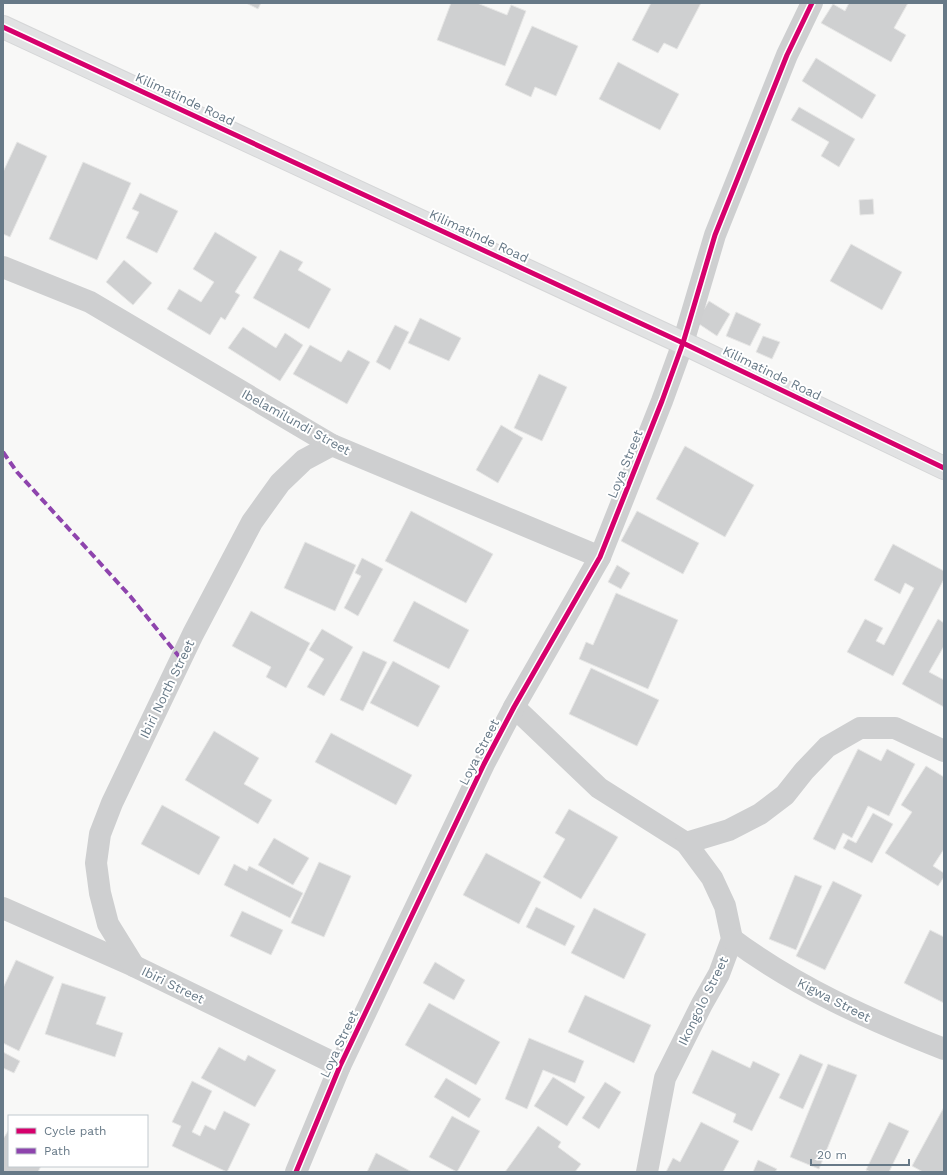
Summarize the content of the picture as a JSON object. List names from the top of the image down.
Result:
{
  "streets": {
    "main road": ["Kilimatinde Road"],
    "street": [
      "Ibelamilundi Street",
      "Loya Street",
      "Ibiri North Street",
      "Ibiri Street",
      "Kigwa Street",
      "Ikongolo Street"
    ]
  },
  "crossings": [
    ["Kilimatinde Road", "Loya Street"],
    ["Ibelamilundi Street", "Loya Street"],
    ["Ibelamilundi Street", "Ibiri North Street"],
    ["Loya Street", "Ibiri Street"],
    ["Ibiri North Street", "Ibiri Street"],
    ["Kigwa Street", "Ikongolo Street"]
  ],
  "legend": ["Cycle path", "Path"],
  "scale_bar": "20 m"
}
